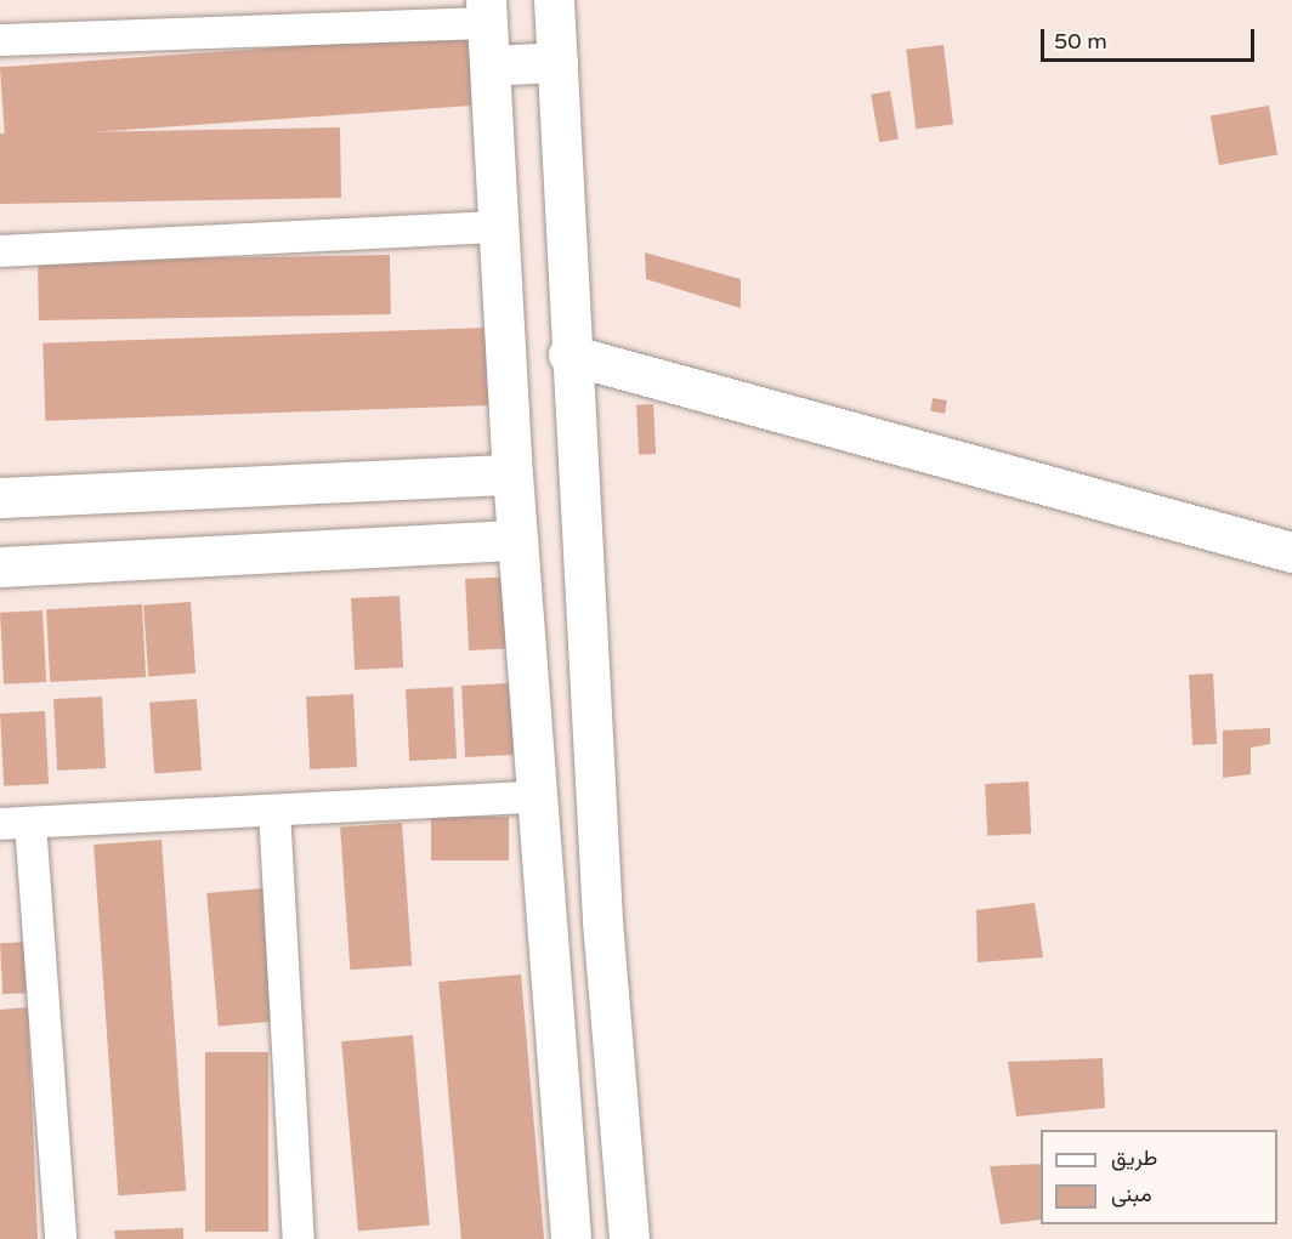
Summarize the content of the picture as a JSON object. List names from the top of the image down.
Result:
{
  "legend": ["طريق", "مبنى"],
  "scale_bar": "50 m"
}
